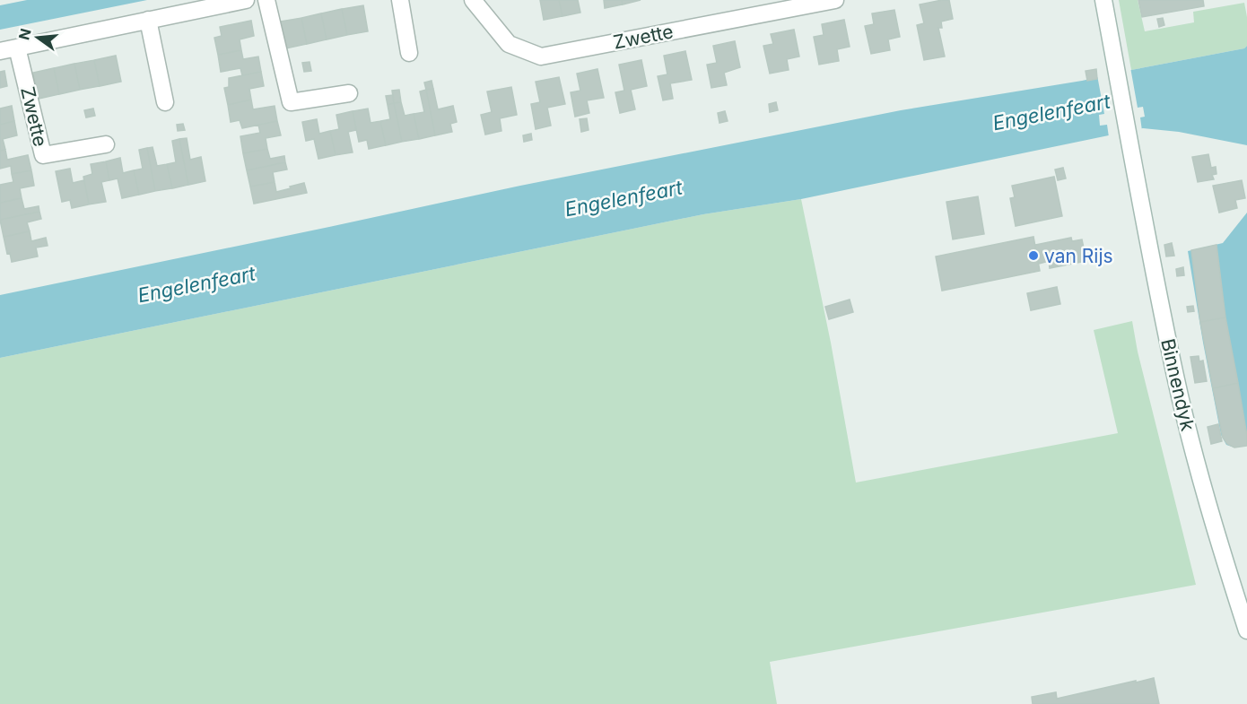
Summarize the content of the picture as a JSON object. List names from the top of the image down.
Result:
{
  "streets": {
    "street": ["Zwette", "Binnendyk"]
  },
  "water": ["Engelenfeart"],
  "places": ["van Rijs"],
  "north": "left"
}
